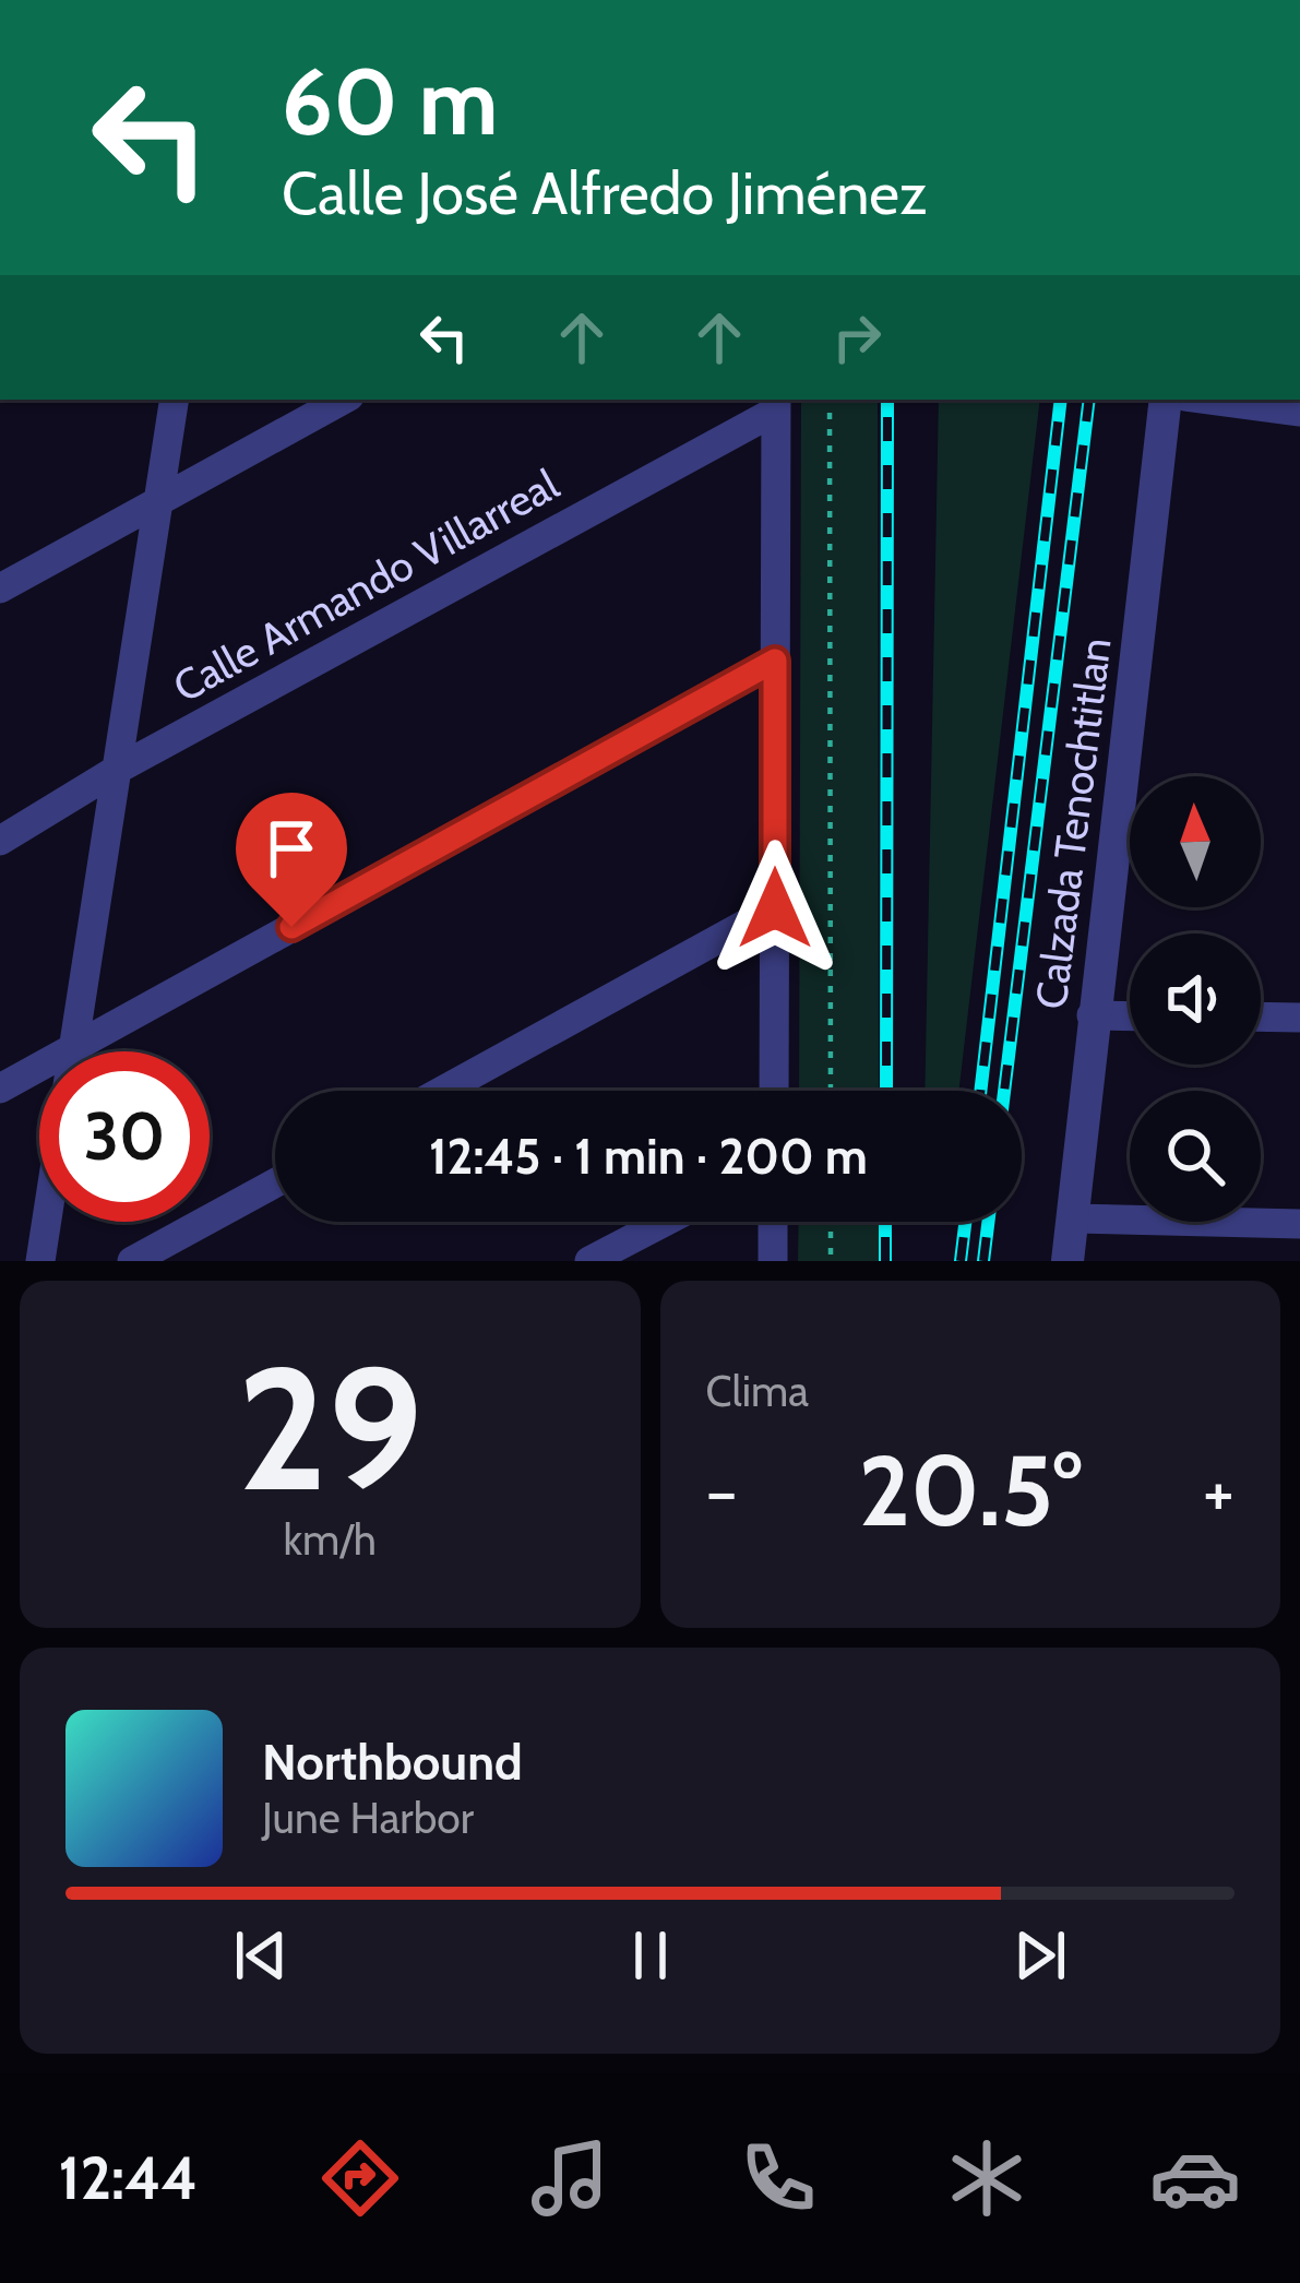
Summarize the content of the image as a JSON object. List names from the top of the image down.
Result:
{
  "streets": {
    "street": ["Calle Armando Villarreal", "Calzada Tenochtitlan"]
  },
  "north": "top",
  "page": {
    "turn": ["60 m", "Calle José Alfredo Jiménez"],
    "limit": "30",
    "trip": "12:45 · 1 min · 200 m",
    "tile": [
      ["29", "km/h"],
      "Clima"
    ],
    "heat": ["−", "20.5°", "+"],
    "song": ["Northbound", "June Harbor"],
    "tabs": "12:44"
  }
}
